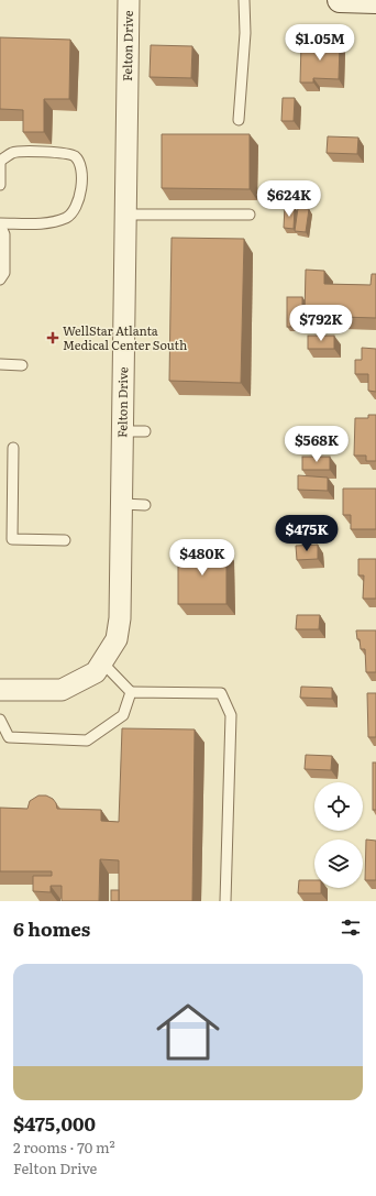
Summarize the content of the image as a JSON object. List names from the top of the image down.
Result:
{
  "streets": {
    "street": ["Felton Drive"]
  },
  "places": {
    "health": ["WellStar Atlanta Medical Center South"]
  },
  "page": {
    "price": [
      "$1.05M",
      "$624K",
      "$792K",
      "$568K",
      "$475K",
      "$480K"
    ],
    "heading": "6 homes",
    "list": [
      {
        "name": "$475,000",
        "note": "2 rooms · 70 m² · Felton Drive"
      }
    ]
  }
}
